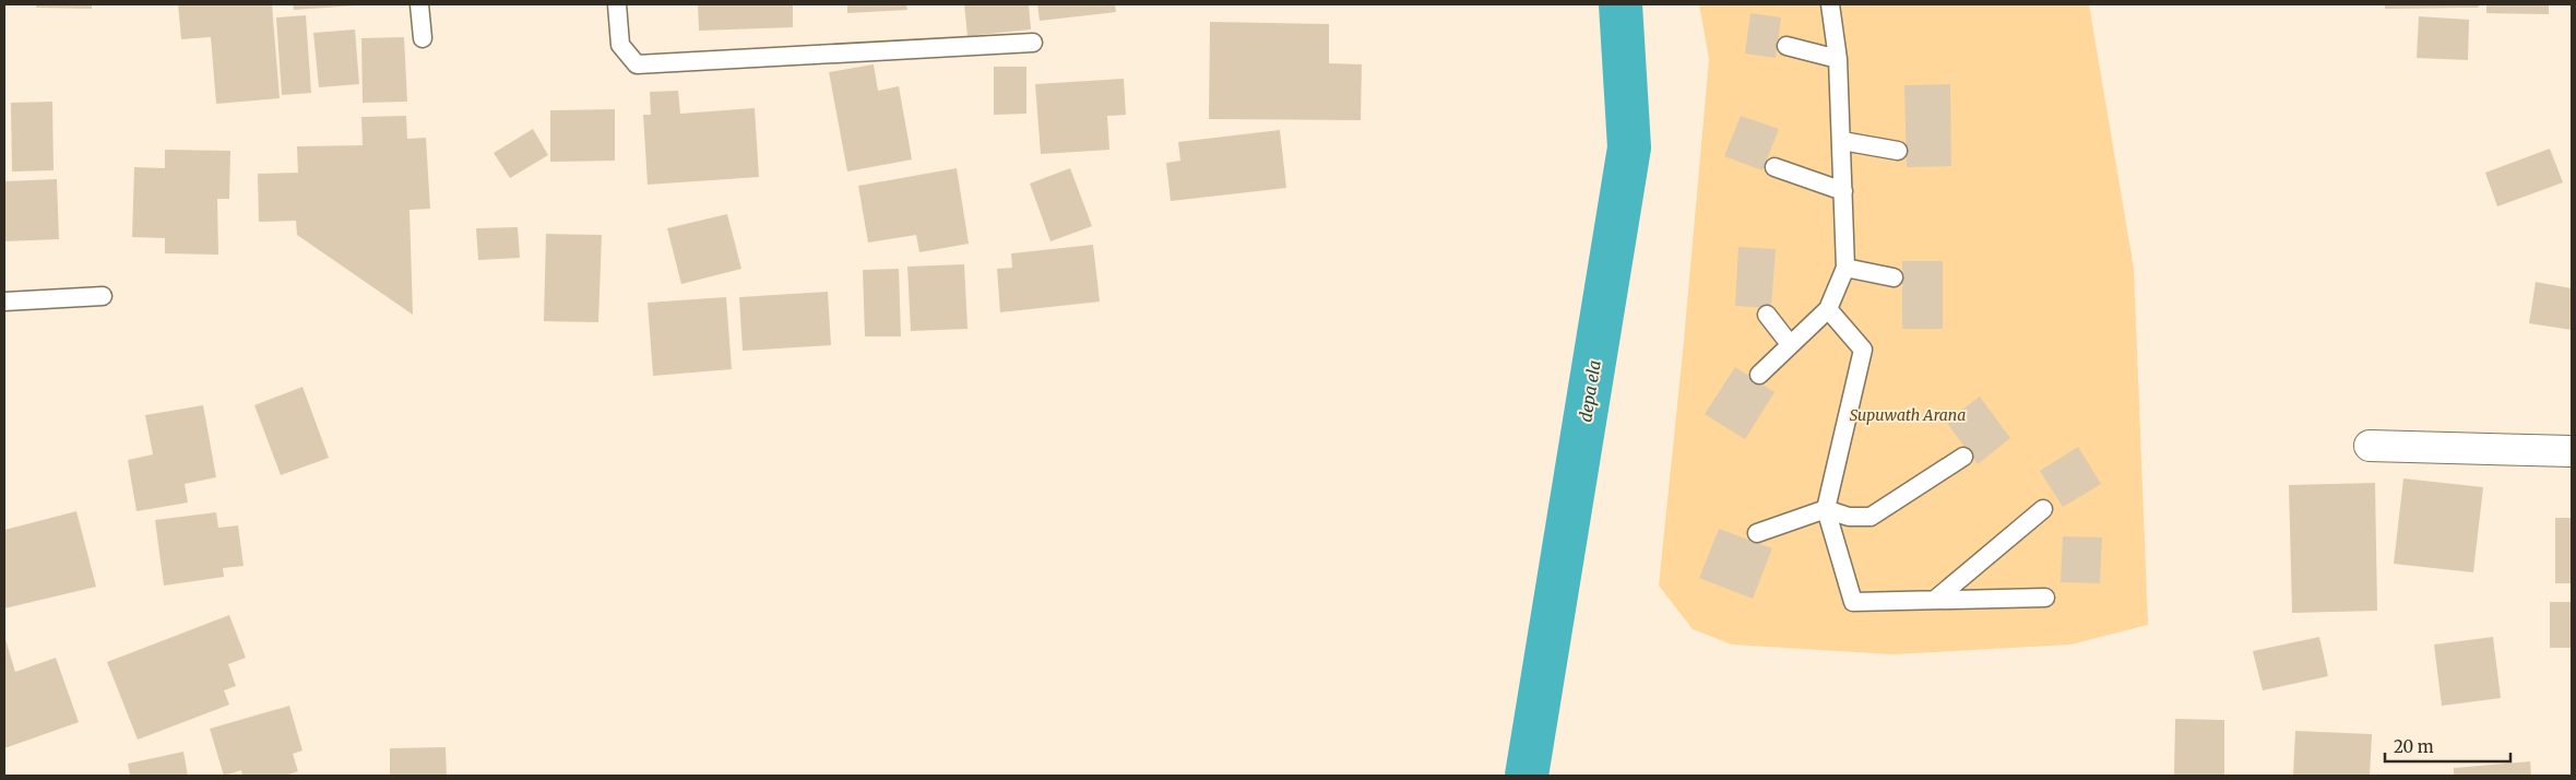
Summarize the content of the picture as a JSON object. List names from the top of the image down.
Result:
{
  "water": ["depa ela"],
  "parks": ["Supuwath Arana"],
  "scale_bar": "20 m"
}
